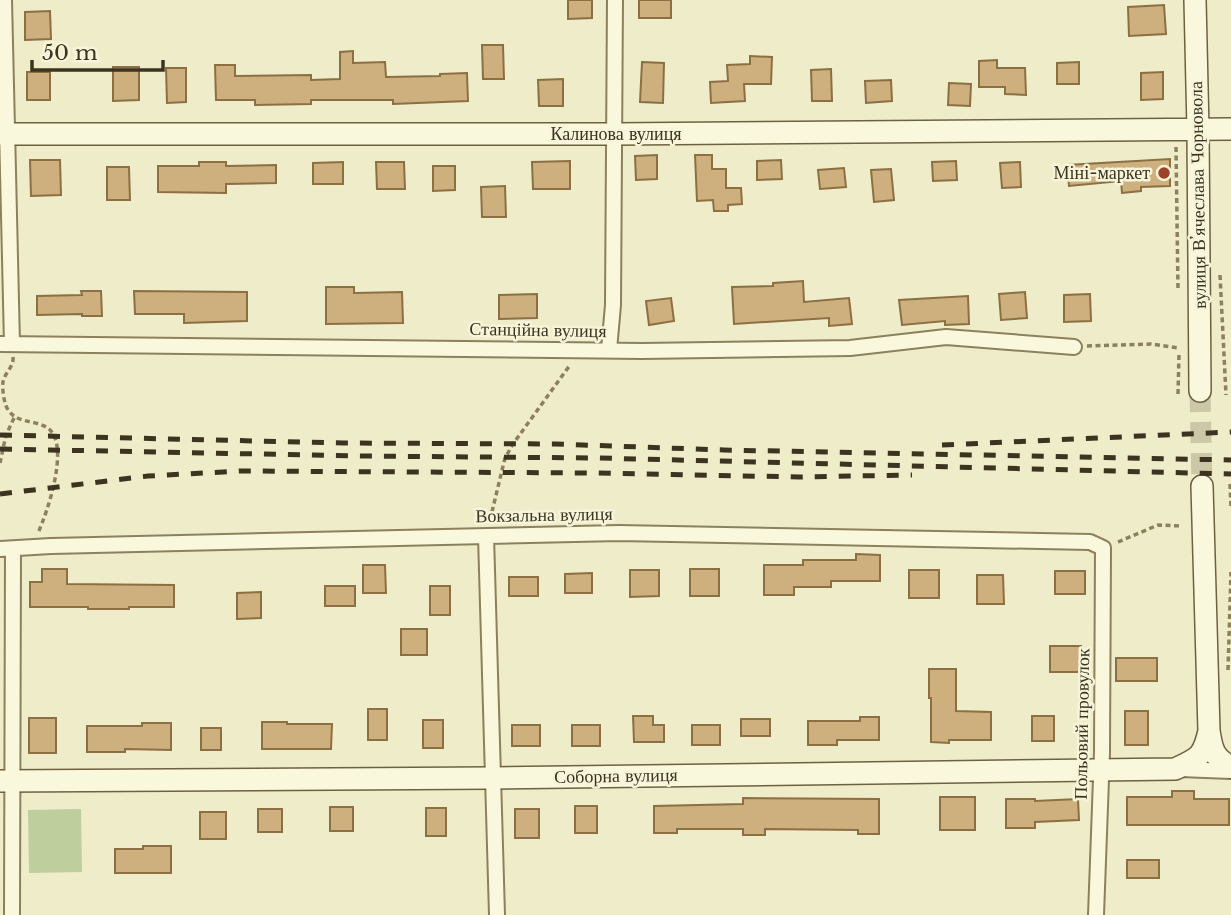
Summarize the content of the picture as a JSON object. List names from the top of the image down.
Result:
{
  "streets": {
    "street": [
      "Калинова вулиця",
      "вулиця Вʼячеслава Чорновола",
      "Станційна вулиця",
      "Вокзальна вулиця",
      "Польовий провулок",
      "Соборна вулиця"
    ]
  },
  "crossings": [
    ["Калинова вулиця", "вулиця Вʼячеслава Чорновола"],
    ["Вокзальна вулиця", "Польовий провулок"],
    ["Польовий провулок", "Соборна вулиця"]
  ],
  "places": ["Міні-маркет"],
  "scale_bar": "50 m"
}
